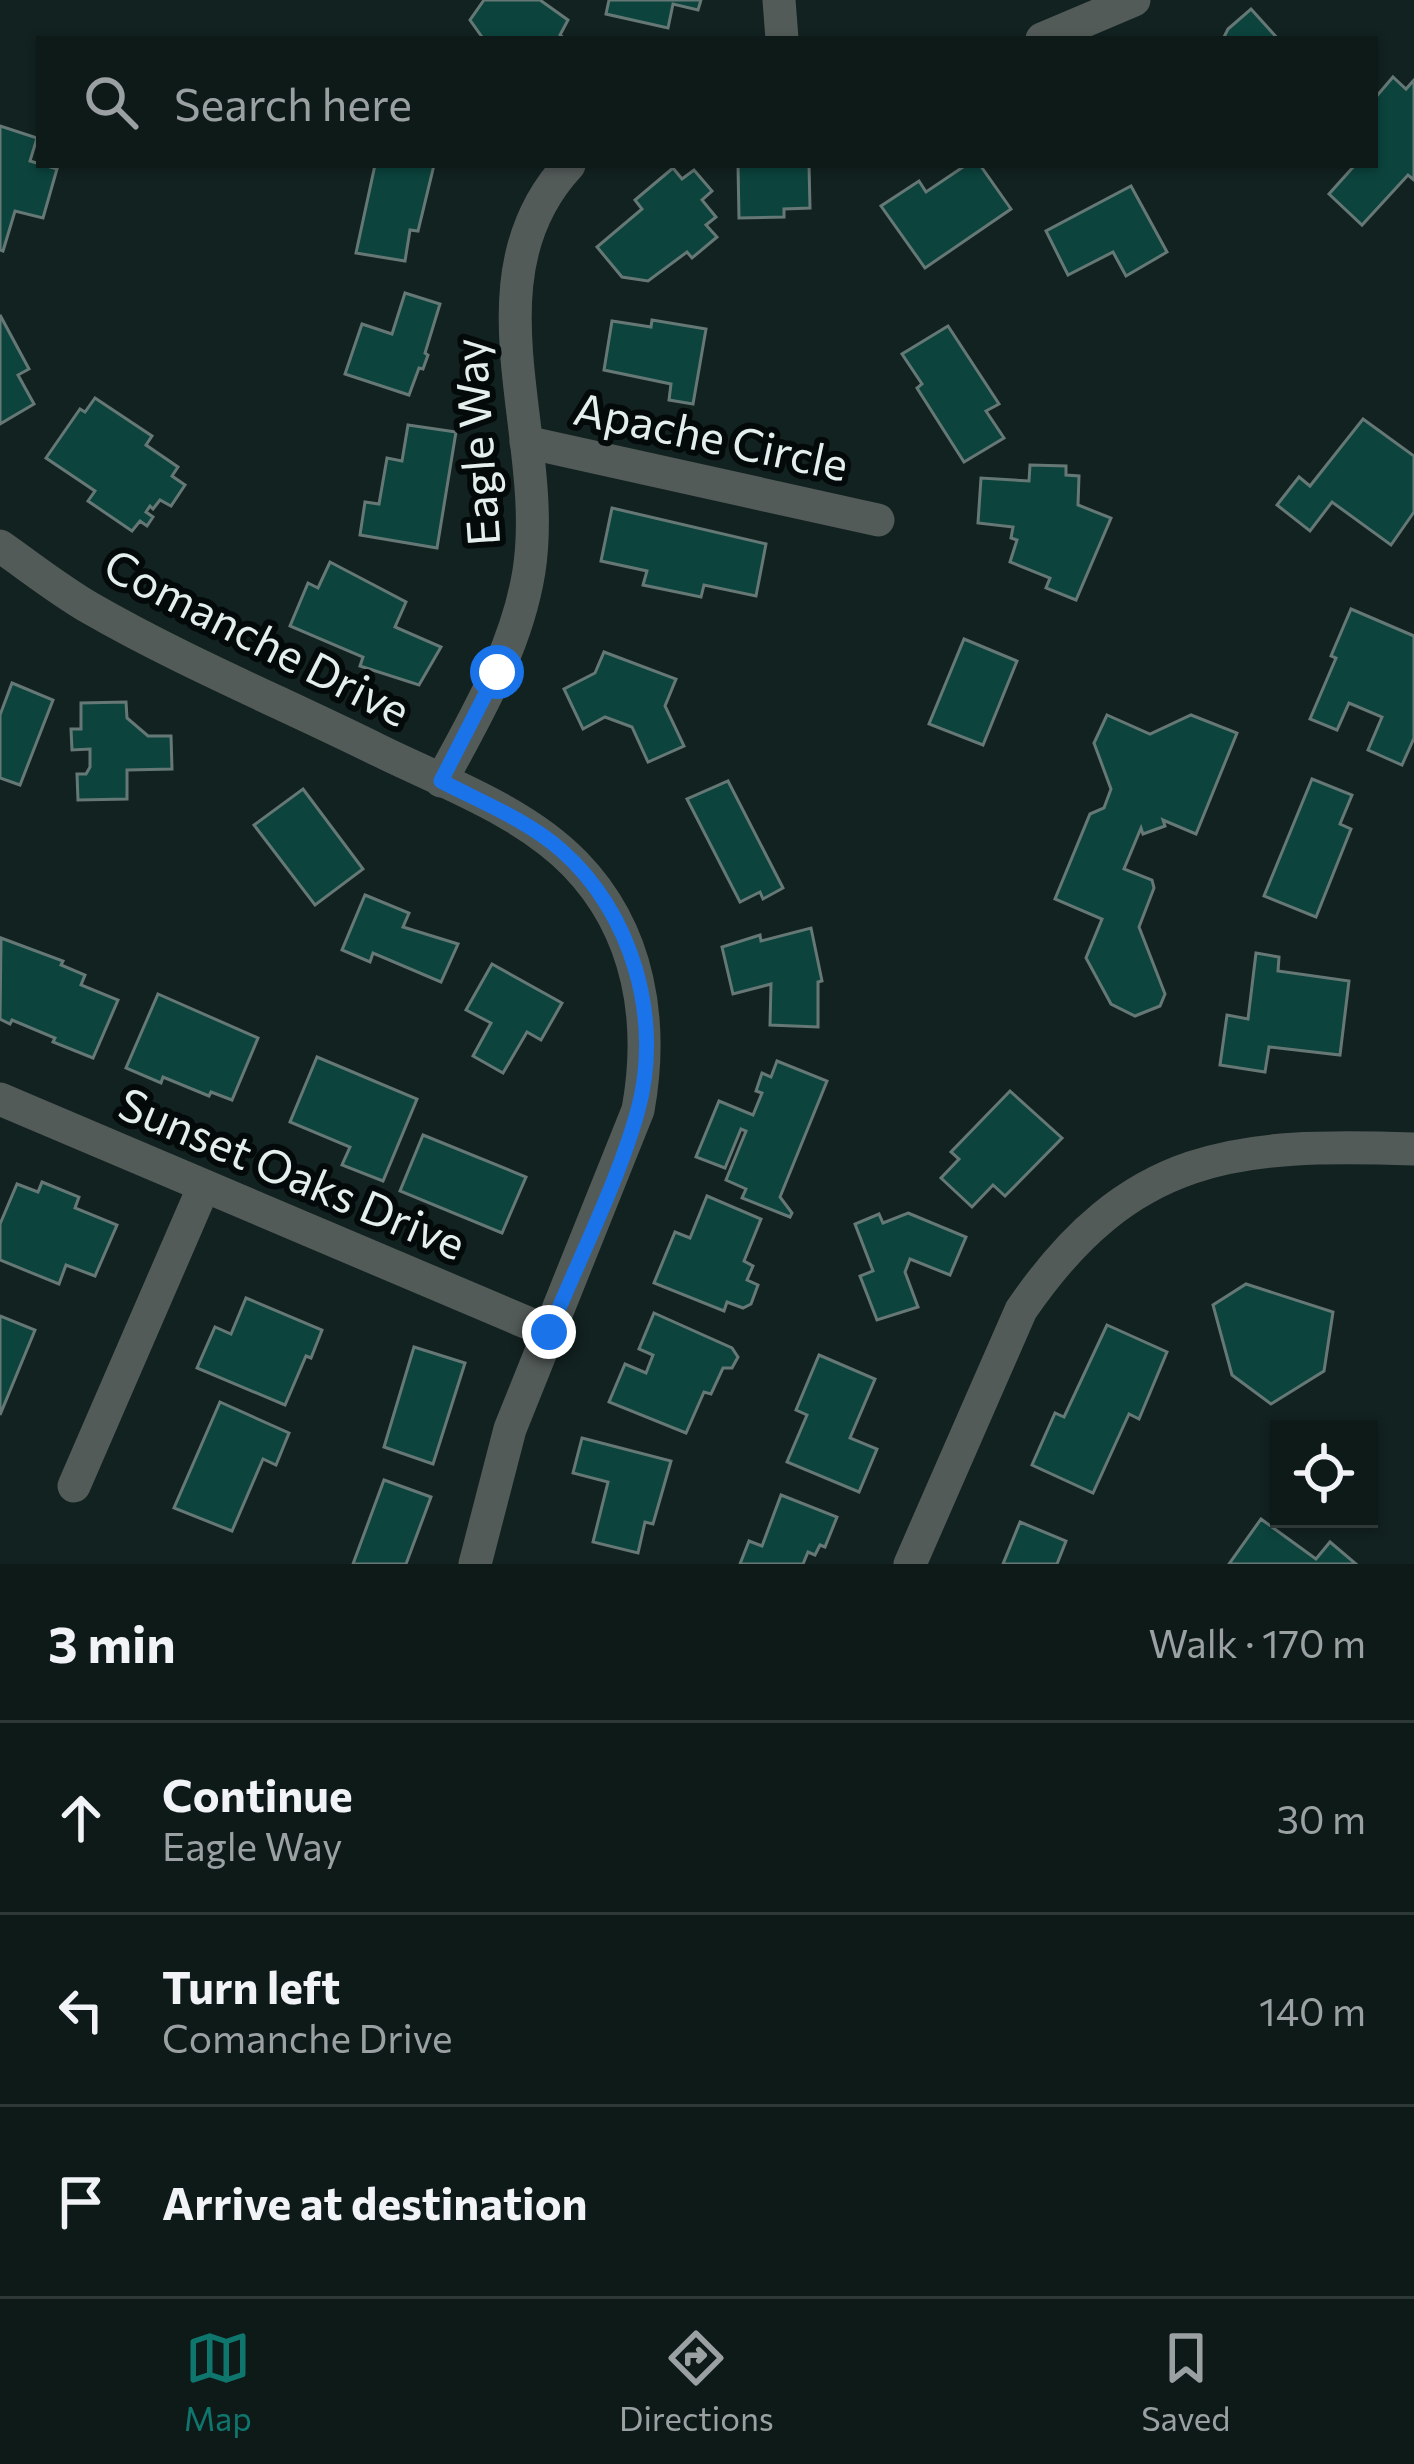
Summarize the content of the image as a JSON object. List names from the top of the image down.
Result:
{
  "streets": {
    "street": [
      "Apache Circle",
      "Eagle Way",
      "Comanche Drive",
      "Sunset Oaks Drive"
    ]
  },
  "crossings": [
    ["Apache Circle", "Eagle Way"],
    ["Eagle Way", "Comanche Drive"],
    ["Comanche Drive", "Sunset Oaks Drive"]
  ],
  "page": {
    "search": "Search here",
    "heading": ["3 min", "Walk · 170 m"],
    "list": [
      ["Continue", "Eagle Way", "30 m"],
      ["Turn left", "Comanche Drive", "140 m"],
      "Arrive at destination"
    ],
    "nav": ["Map", "Directions", "Saved"]
  }
}
